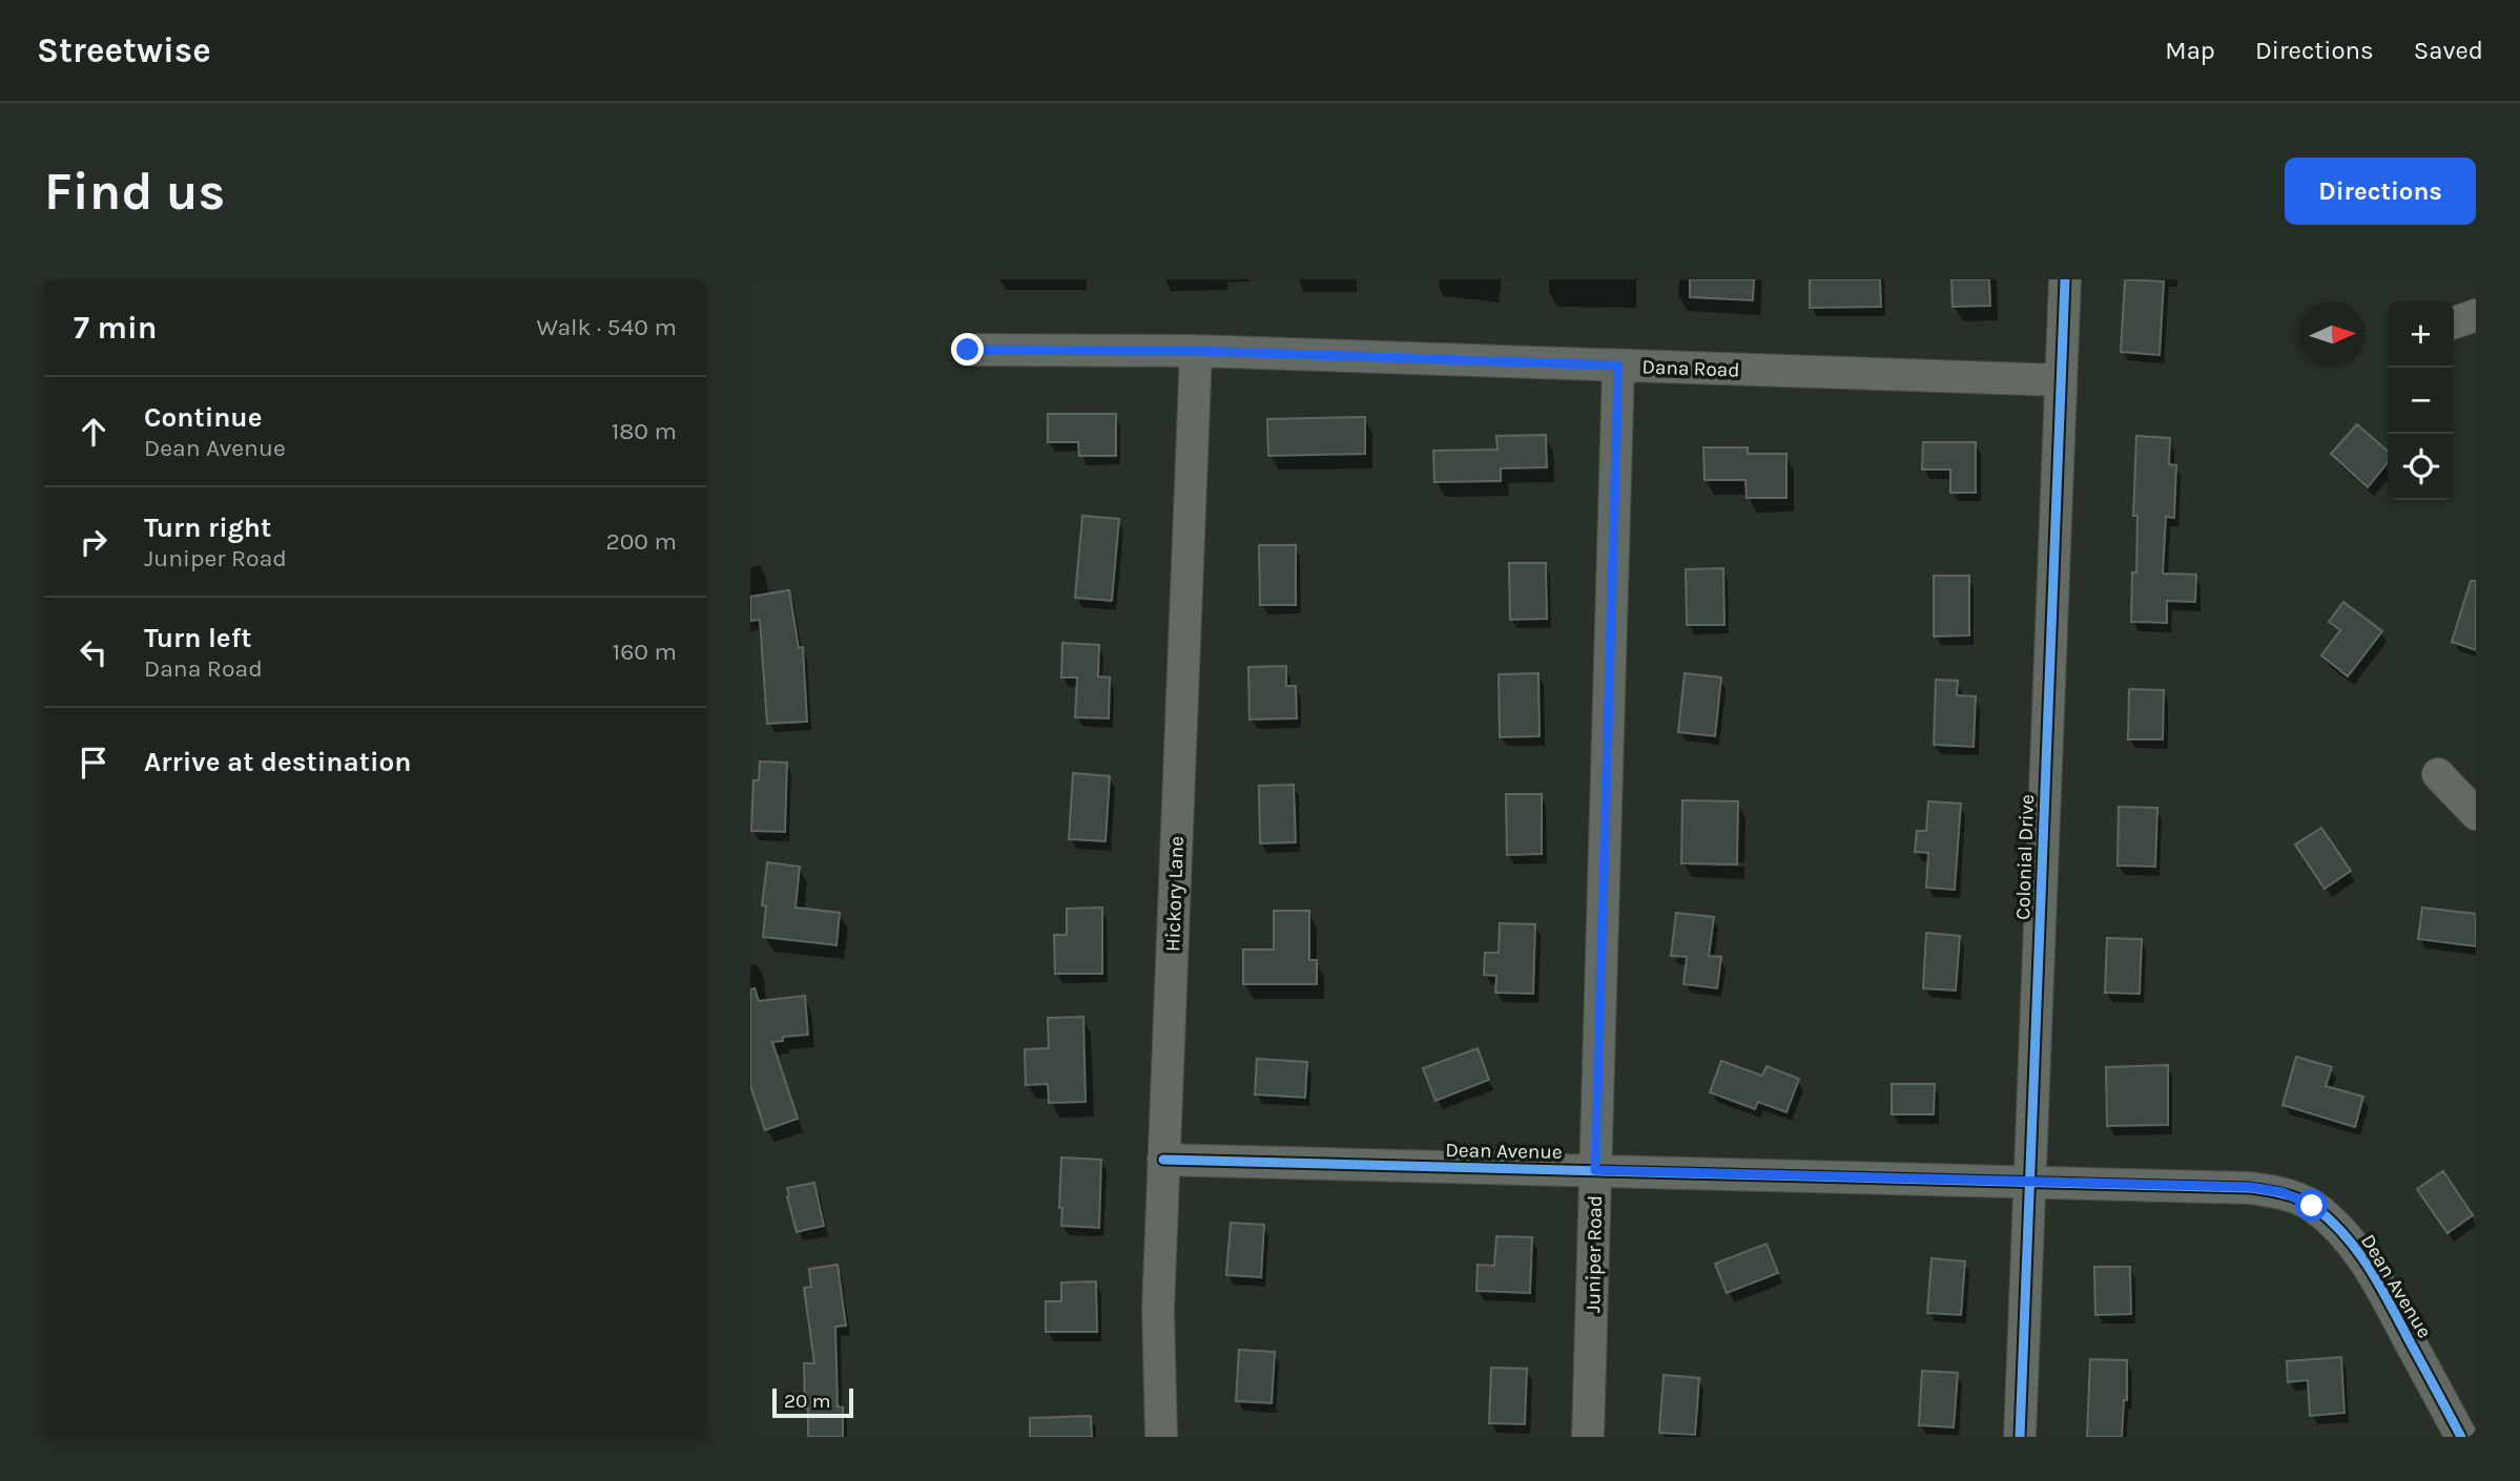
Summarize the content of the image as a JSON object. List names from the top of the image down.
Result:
{
  "streets": {
    "street": [
      "Dana Road",
      "Colonial Drive",
      "Hickory Lane",
      "Dean Avenue",
      "Juniper Road"
    ]
  },
  "crossings": [
    ["Dana Road", "Colonial Drive"],
    ["Dana Road", "Hickory Lane"],
    ["Dana Road", "Juniper Road"],
    ["Colonial Drive", "Dean Avenue"],
    ["Hickory Lane", "Dean Avenue"],
    ["Dean Avenue", "Juniper Road"]
  ],
  "scale_bar": "20 m",
  "north": "right",
  "page": {
    "header": "Streetwise",
    "nav": ["Map", "Directions", "Saved"],
    "buttons": "Directions",
    "title": "Find us",
    "heading": ["7 min", "Walk · 540 m"],
    "map_buttons": ["+", "−"],
    "list": [
      ["Continue", "Dean Avenue", "180 m"],
      ["Turn right", "Juniper Road", "200 m"],
      ["Turn left", "Dana Road", "160 m"],
      "Arrive at destination"
    ],
    "scale": "20 m"
  }
}
